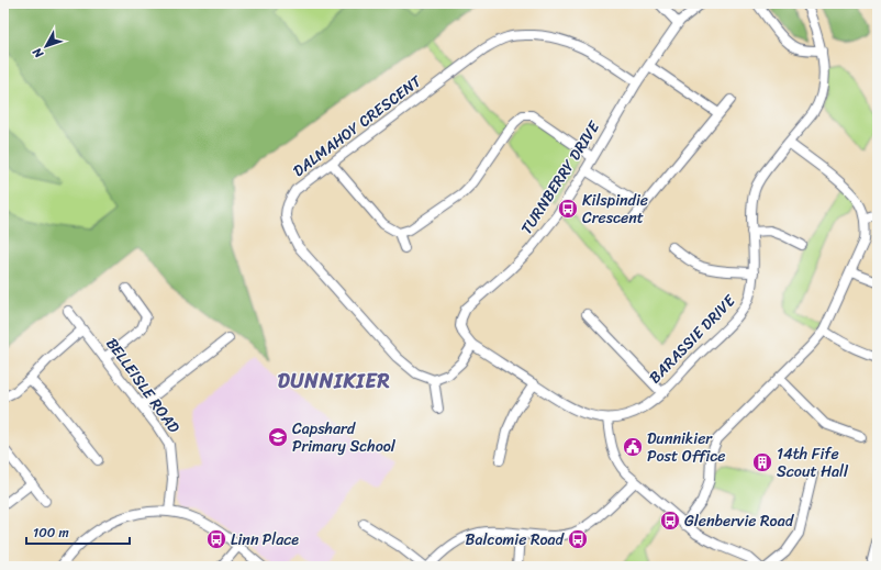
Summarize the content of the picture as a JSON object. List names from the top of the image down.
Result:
{
  "streets": {
    "street": [
      "DALMAHOY CRESCENT",
      "TURNBERRY DRIVE",
      "BARASSIE DRIVE",
      "BELLEISLE ROAD"
    ]
  },
  "crossings": [
    ["DALMAHOY CRESCENT", "TURNBERRY DRIVE"],
    ["TURNBERRY DRIVE", "BARASSIE DRIVE"]
  ],
  "districts": ["DUNNIKIER"],
  "places": {
    "bus stop": [
      "Kilspindie Crescent",
      "Glenbervie Road",
      "Linn Place",
      "Balcomie Road"
    ],
    "school or university": ["Capshard Primary School"],
    "public building": ["Dunnikier Post Office"],
    "building": ["14th Fife Scout Hall"]
  },
  "scale_bar": "100 m",
  "north": "bottom left"
}
